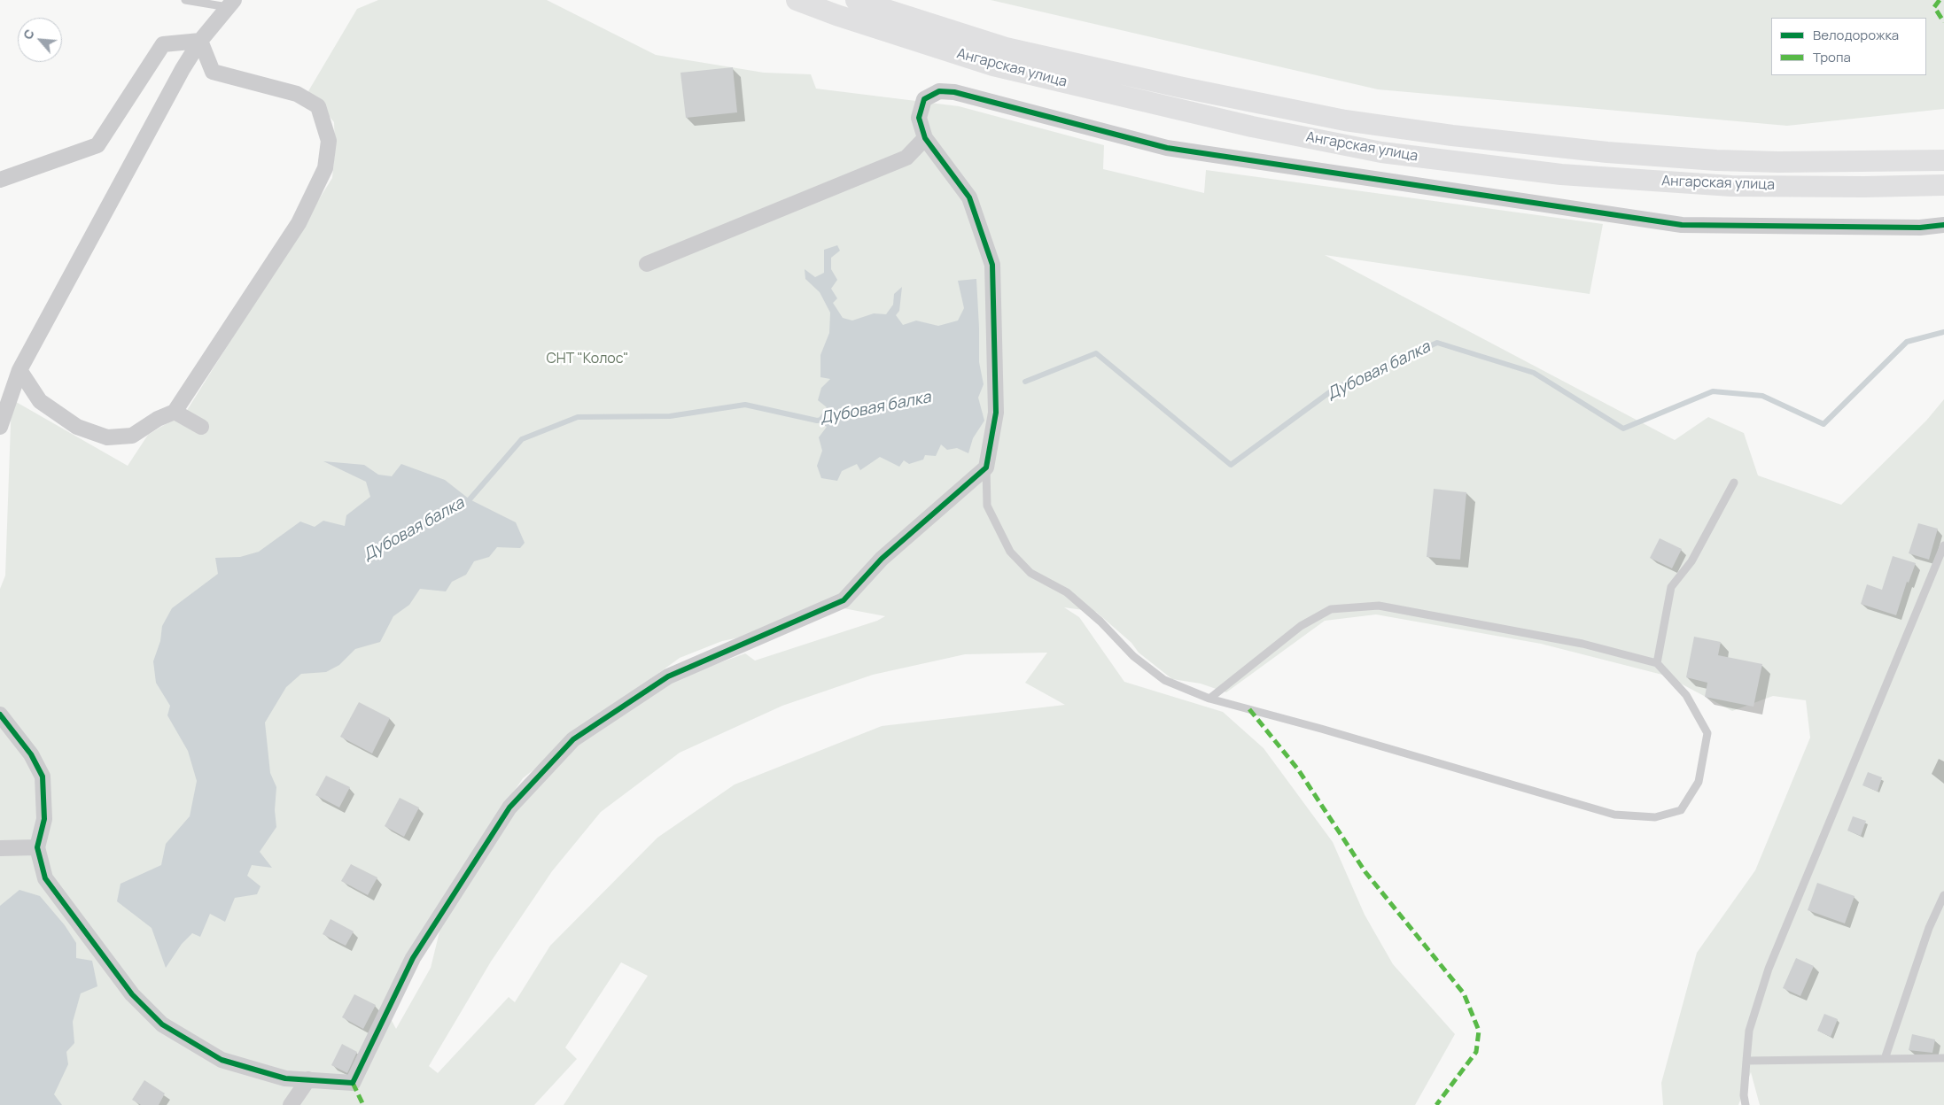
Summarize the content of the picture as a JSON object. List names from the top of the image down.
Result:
{
  "streets": {
    "main road": ["Ангарская улица"]
  },
  "water": ["Дубовая балка"],
  "parks": ["СНТ \"Колос\""],
  "legend": ["Велодорожка", "Тропа"],
  "north": "top left"
}
